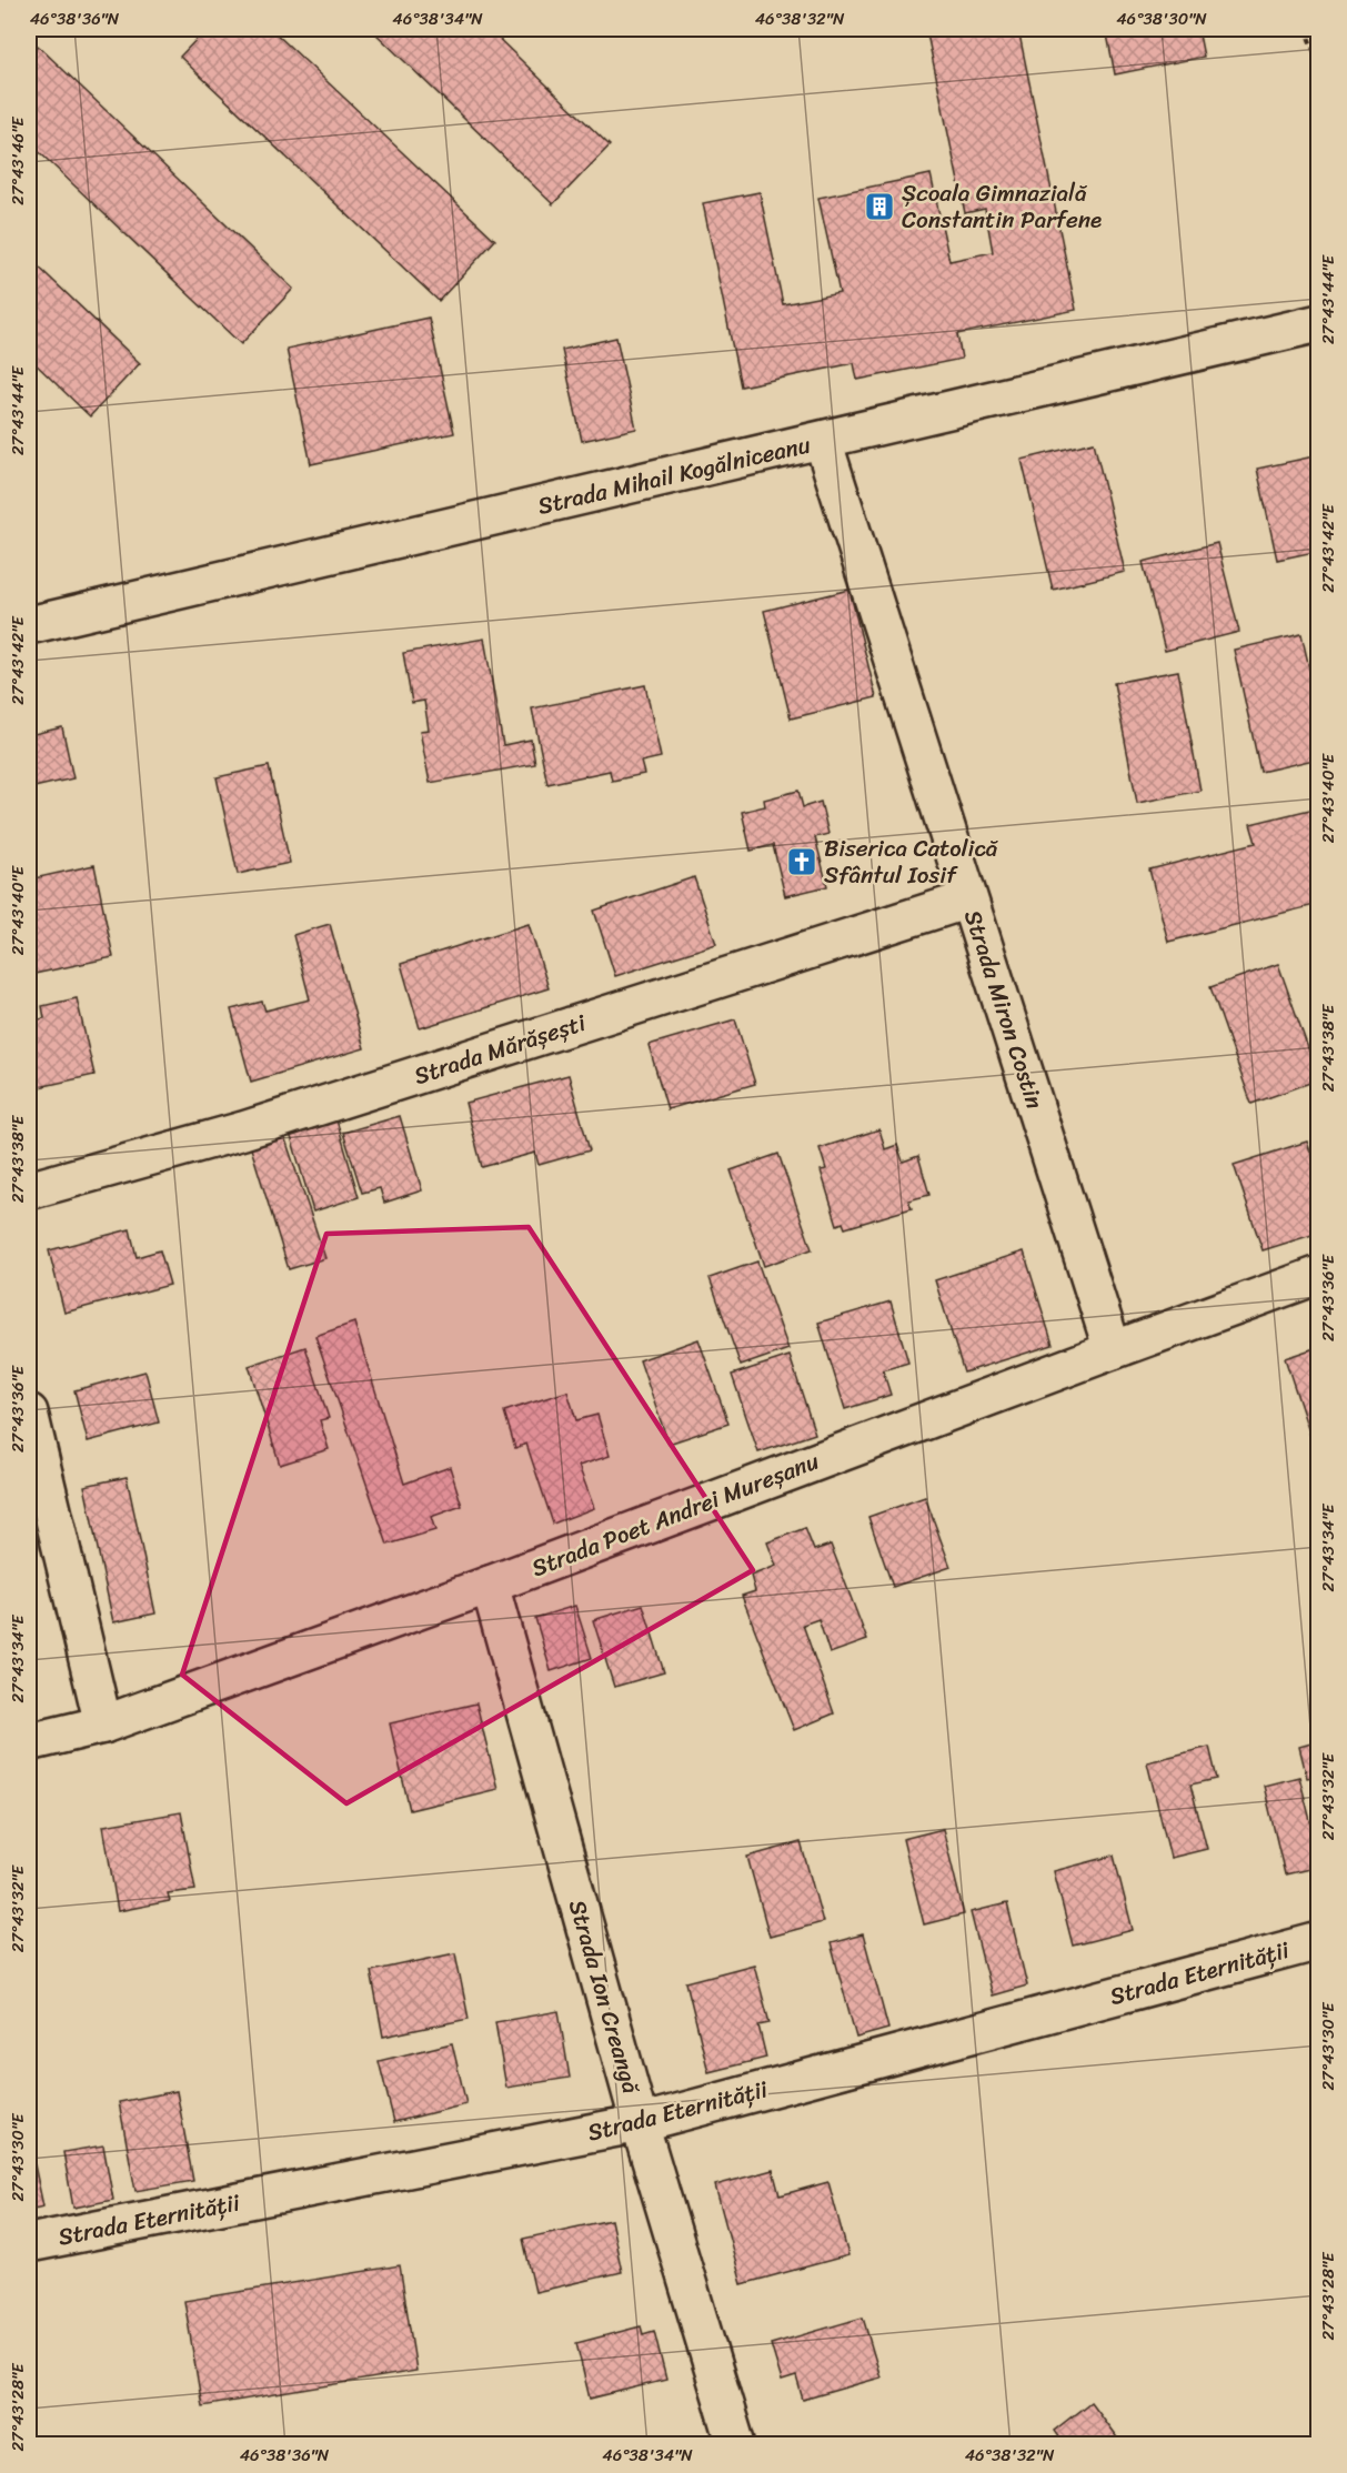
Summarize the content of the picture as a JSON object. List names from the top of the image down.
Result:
{
  "streets": {
    "street": [
      "Strada Mihail Kogălniceanu",
      "Strada Miron Costin",
      "Strada Mărășești",
      "Strada Poet Andrei Mureșanu",
      "Strada Eternității",
      "Strada Ion Creangă"
    ]
  },
  "crossings": [
    ["Strada Mihail Kogălniceanu", "Strada Miron Costin"],
    ["Strada Miron Costin", "Strada Mărășești"],
    ["Strada Miron Costin", "Strada Poet Andrei Mureșanu"],
    ["Strada Poet Andrei Mureșanu", "Strada Ion Creangă"],
    ["Strada Eternității", "Strada Ion Creangă"]
  ],
  "places": {
    "building": ["Școala Gimnazială Constantin Parfene"],
    "church": ["Biserica Catolică Sfântul Iosif"]
  },
  "coordinates": [
    "46°38'36\"N",
    "46°38'34\"N",
    "46°38'32\"N",
    "46°38'30\"N",
    "27°43'46\"E",
    "27°43'44\"E",
    "27°43'42\"E",
    "27°43'40\"E",
    "27°43'38\"E",
    "27°43'36\"E",
    "27°43'34\"E",
    "27°43'32\"E",
    "27°43'30\"E",
    "27°43'28\"E"
  ]
}
